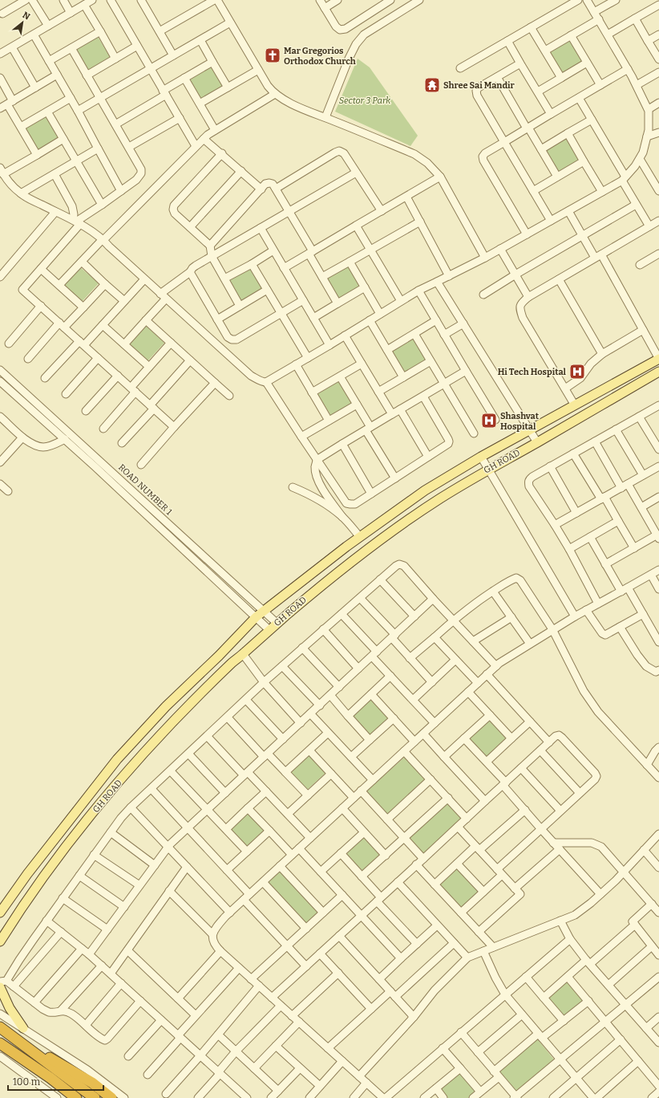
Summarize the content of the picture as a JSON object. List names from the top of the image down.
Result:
{
  "streets": {
    "main road": ["GH ROAD"],
    "street": ["ROAD NUMBER 1"]
  },
  "crossings": [
    ["GH ROAD", "ROAD NUMBER 1"]
  ],
  "parks": ["Sector 3 Park"],
  "places": {
    "church": ["Mar Gregorios Orthodox Church"],
    "temple": ["Shree Sai Mandir"],
    "hospital": ["Hi Tech Hospital", "Shashvat Hospital"]
  },
  "scale_bar": "100 m",
  "north": "top right"
}
